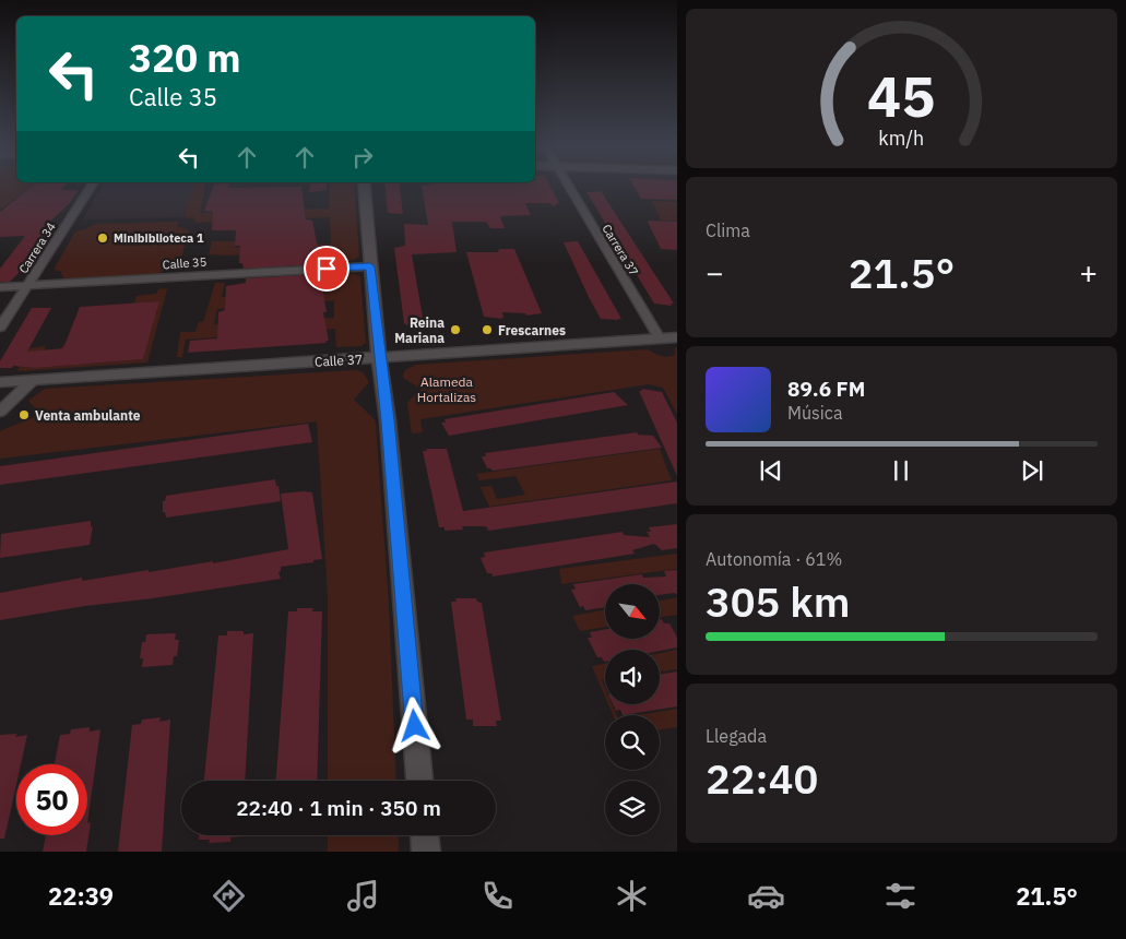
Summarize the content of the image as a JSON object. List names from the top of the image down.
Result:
{
  "streets": {
    "main road": ["Calle 37"],
    "street": ["Carrera 34", "Carrera 37", "Calle 35"]
  },
  "crossings": [
    ["Carrera 34", "Calle 35"],
    ["Carrera 37", "Calle 37"]
  ],
  "parks": ["Alameda Hortalizas"],
  "places": [
    "Minibiblioteca 1",
    "Reina Mariana",
    "Frescarnes",
    "Venta ambulante"
  ],
  "north": "bottom right",
  "page": {
    "turn": ["320 m", "Calle 35"],
    "tile": [
      "Clima",
      ["Autonomía · 61%", "305 km"],
      ["Llegada", "22:40"]
    ],
    "heat": ["−", "21.5°", "+"],
    "song": ["89.6 FM", "Música"],
    "limit": "50",
    "trip": "22:40 · 1 min · 350 m",
    "tabs": ["22:39", "21.5°"],
    "gauge": ["45", "km/h"]
  }
}
